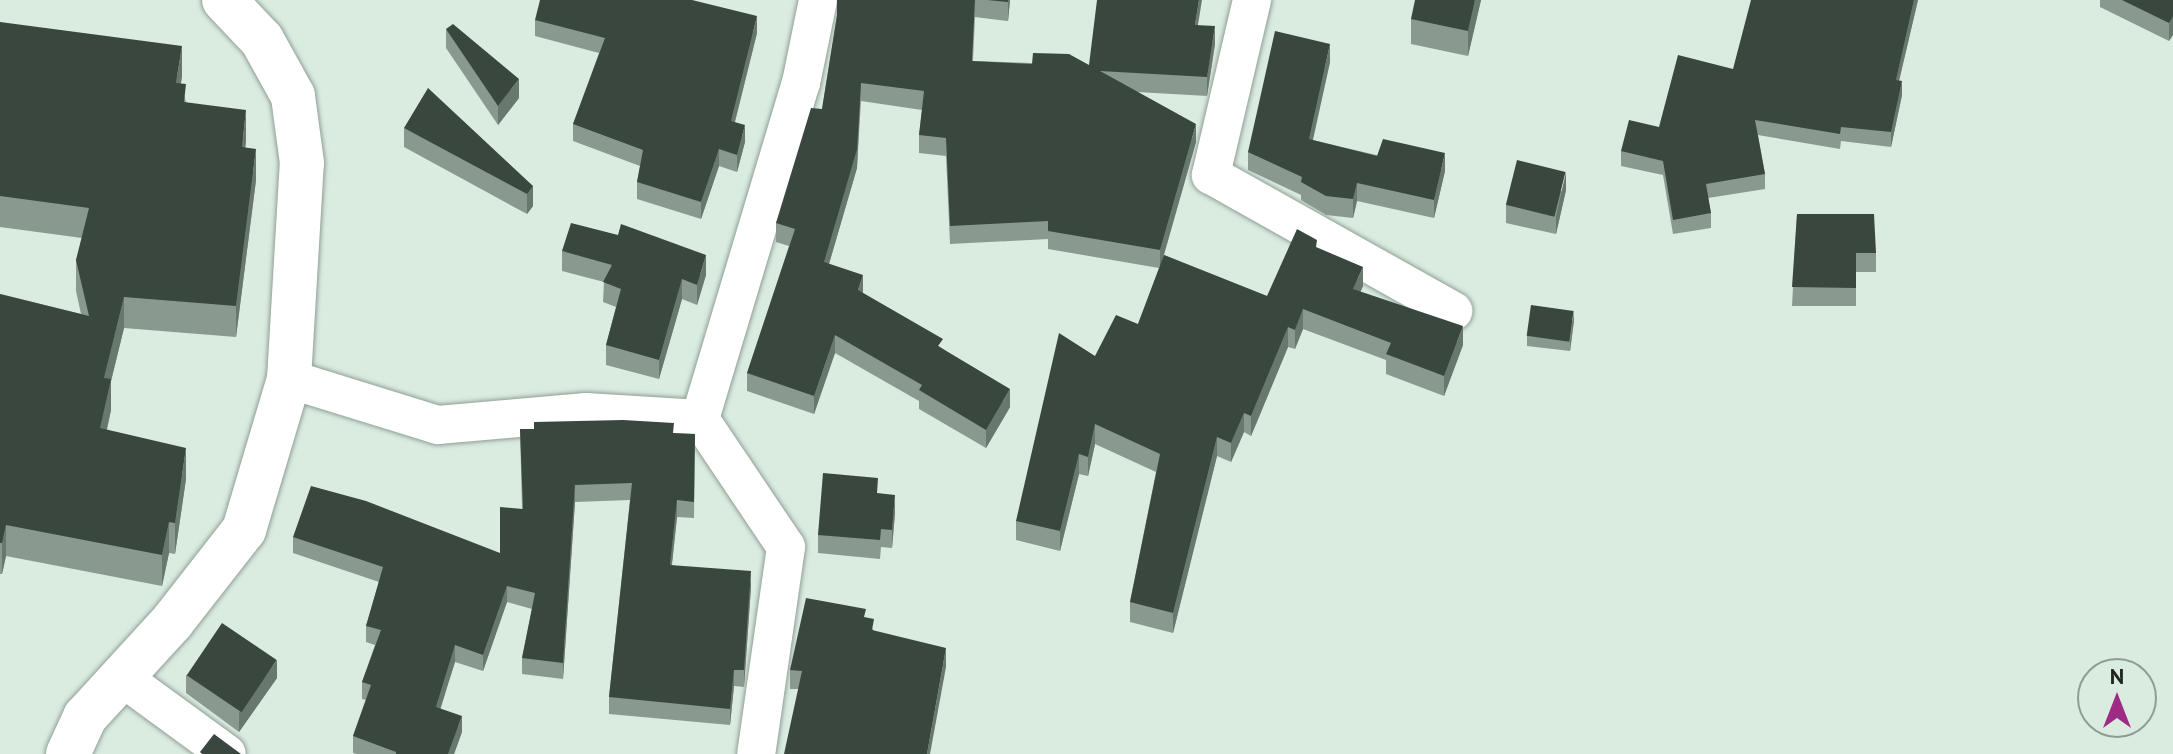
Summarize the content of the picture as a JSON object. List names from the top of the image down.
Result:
{
  "north": "top"
}
